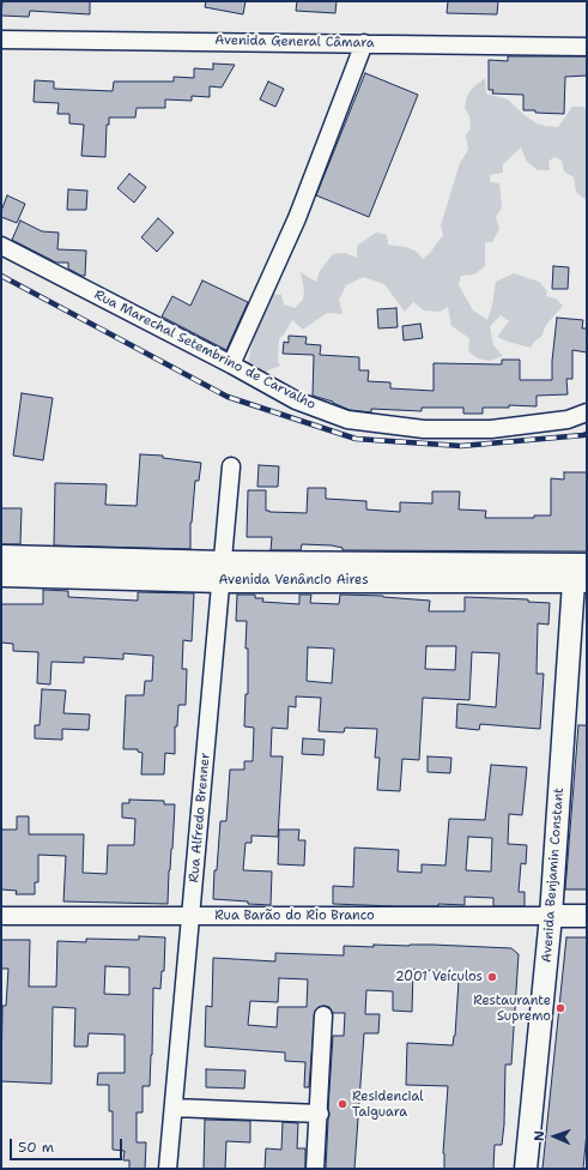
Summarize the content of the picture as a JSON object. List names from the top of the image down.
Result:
{
  "streets": {
    "main road": ["Avenida Venâncio Aires", "Avenida Benjamin Constant", "Rua Barão do Rio Branco"],
    "street": ["Avenida General Câmara", "Rua Marechal Setembrino de Carvalho", "Rua Alfredo Brenner"]
  },
  "crossings": [
    ["Avenida Venâncio Aires", "Rua Alfredo Brenner"],
    ["Avenida Venâncio Aires", "Avenida Benjamin Constant"],
    ["Rua Alfredo Brenner", "Rua Barão do Rio Branco"],
    ["Avenida Benjamin Constant", "Rua Barão do Rio Branco"]
  ],
  "places": ["2001 Veículos", "Restaurante Supremo", "Residencial Taiguara"],
  "scale_bar": "50 m",
  "north": "left"
}
